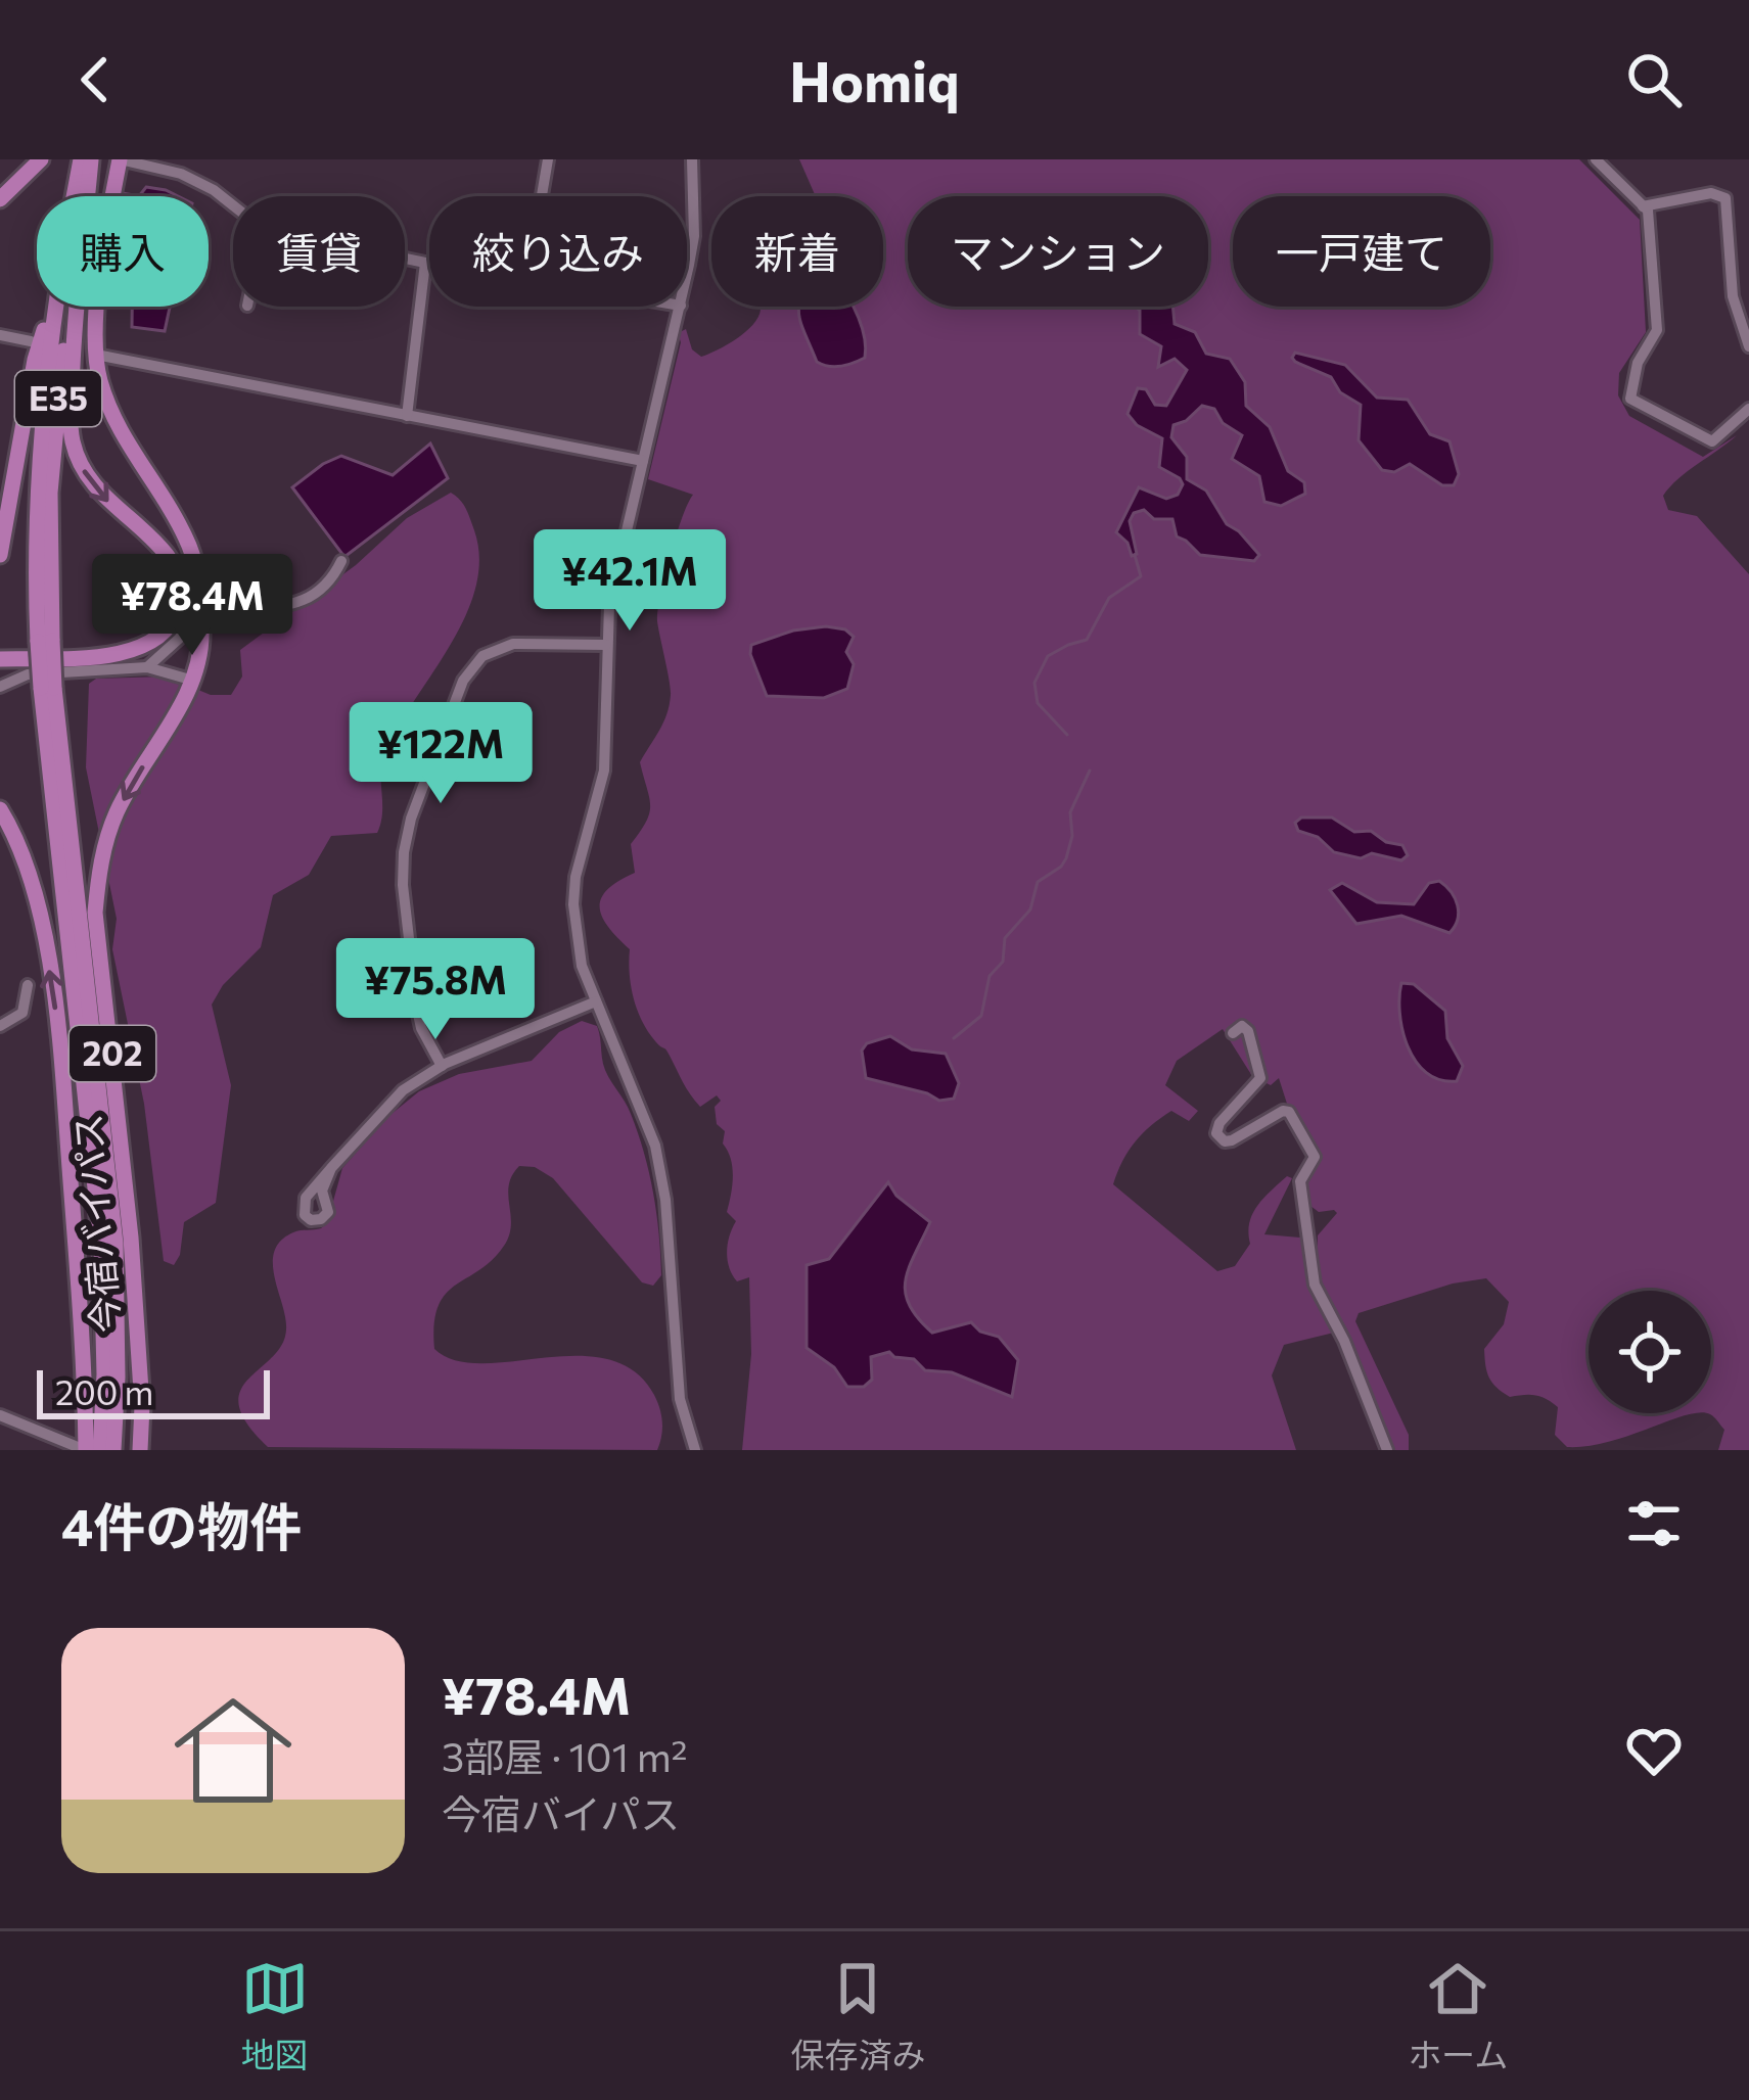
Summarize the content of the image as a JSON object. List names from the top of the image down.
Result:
{
  "streets": {
    "highway": ["E35", "202", "今宿バイパス"]
  },
  "scale_bar": "200 m",
  "page": {
    "header": "Homiq",
    "chip": [
      "購入",
      "賃貸",
      "絞り込み",
      "新着",
      "マンション",
      "一戸建て"
    ],
    "price": [
      "¥42.1M",
      "¥78.4M",
      "¥122M",
      "¥75.8M"
    ],
    "scale": "200 m",
    "heading": "4件の物件",
    "list": [
      {
        "name": "¥78.4M",
        "note": "3部屋 · 101 m² · 今宿バイパス"
      }
    ],
    "tabs": ["地図", "保存済み", "ホーム"]
  }
}
